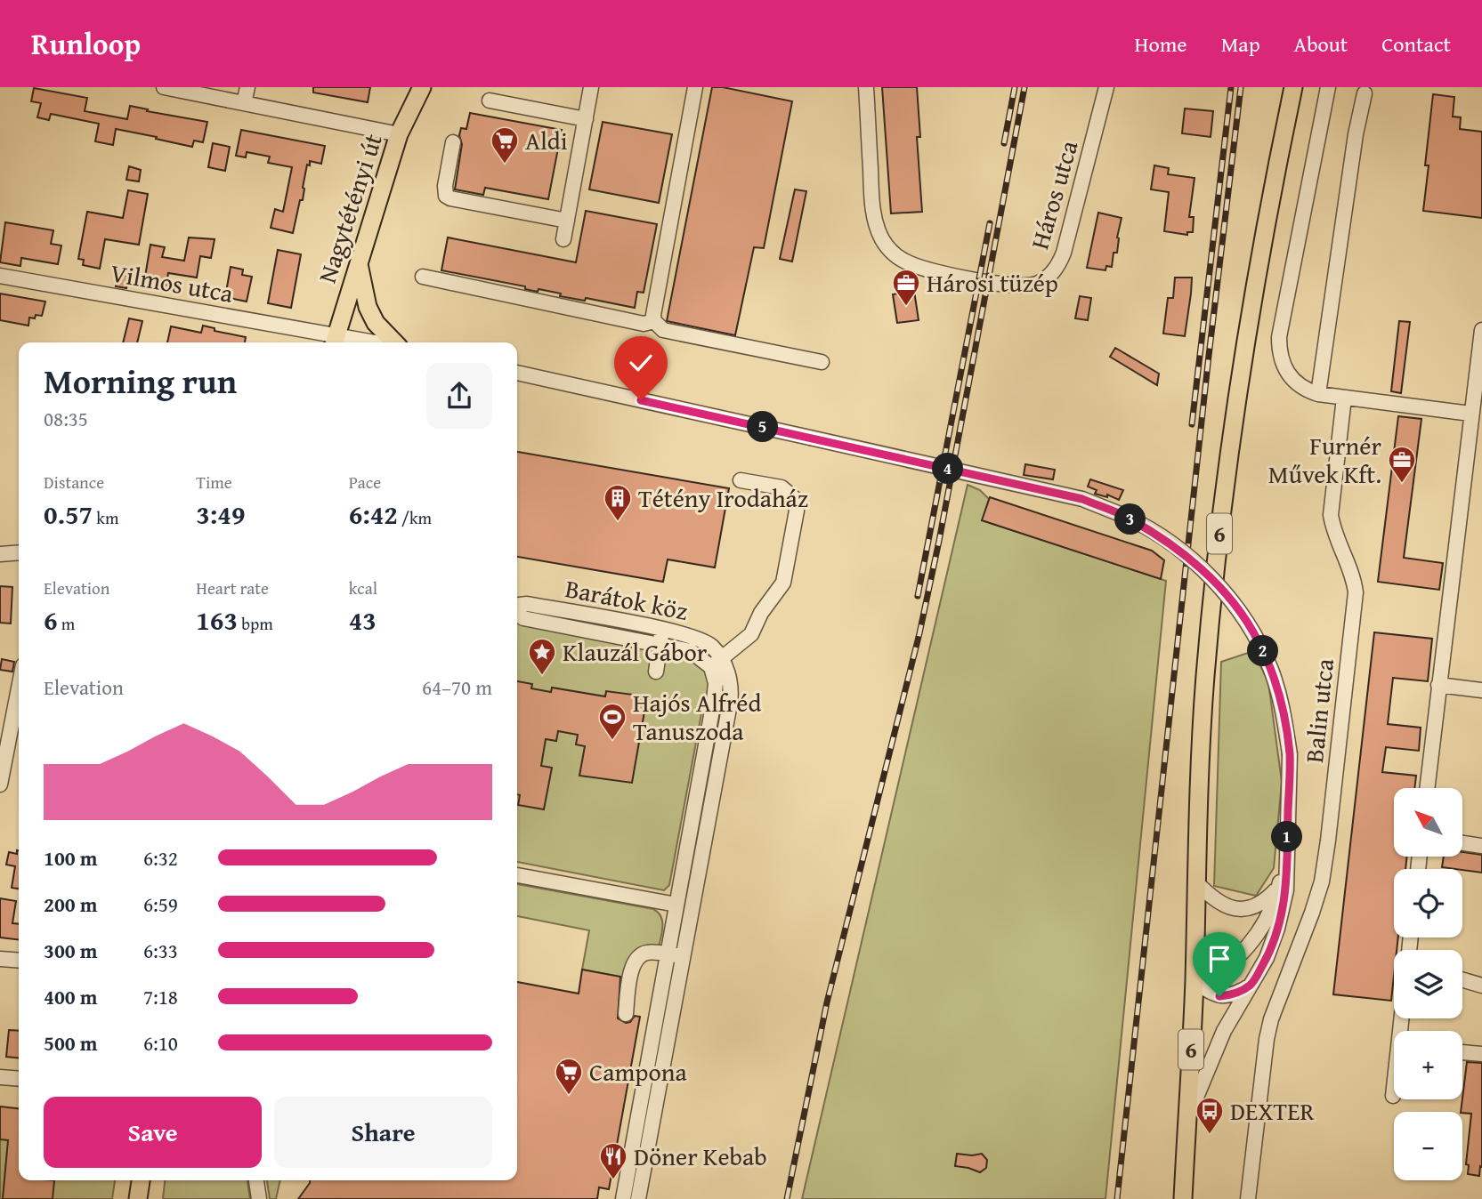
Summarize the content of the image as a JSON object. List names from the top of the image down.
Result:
{
  "streets": {
    "main road": ["Nagytétényi út", "6"],
    "street": [
      "Háros utca",
      "Vilmos utca",
      "Barátok köz",
      "Balin utca"
    ]
  },
  "crossings": [
    ["Nagytétényi út", "Vilmos utca"]
  ],
  "places": {
    "supermarket": ["Aldi", "Campona"],
    "office": ["Hárosi tüzép", "Furnér Művek Kft."],
    "building": ["Tétény Irodaház"],
    "place": ["Klauzál Gábor"],
    "sports": ["Hajós Alfréd Tanuszoda"],
    "bus stop": ["DEXTER"],
    "restaurant": ["Döner Kebab"]
  },
  "north": "top left",
  "page": {
    "header": "Runloop",
    "nav": [
      "Home",
      "Map",
      "About",
      "Contact"
    ],
    "heading": ["Morning run", "08:35"],
    "pins": [
      "5",
      "4",
      "3",
      "2",
      "1"
    ],
    "stats": [
      ["Distance", "0.57 km"],
      ["Time", "3:49"],
      ["Pace", "6:42 /km"],
      ["Elevation", "6 m"],
      ["Heart rate", "163 bpm"],
      ["kcal", "43"]
    ],
    "chart": ["Elevation", "64–70 m"],
    "map_buttons": ["+", "−"],
    "list": [
      {
        "name": "100 m",
        "note": "6:32"
      },
      {
        "name": "200 m",
        "note": "6:59"
      },
      {
        "name": "300 m",
        "note": "6:33"
      },
      {
        "name": "400 m",
        "note": "7:18"
      },
      {
        "name": "500 m",
        "note": "6:10"
      }
    ],
    "buttons": ["Save", "Share"]
  }
}
